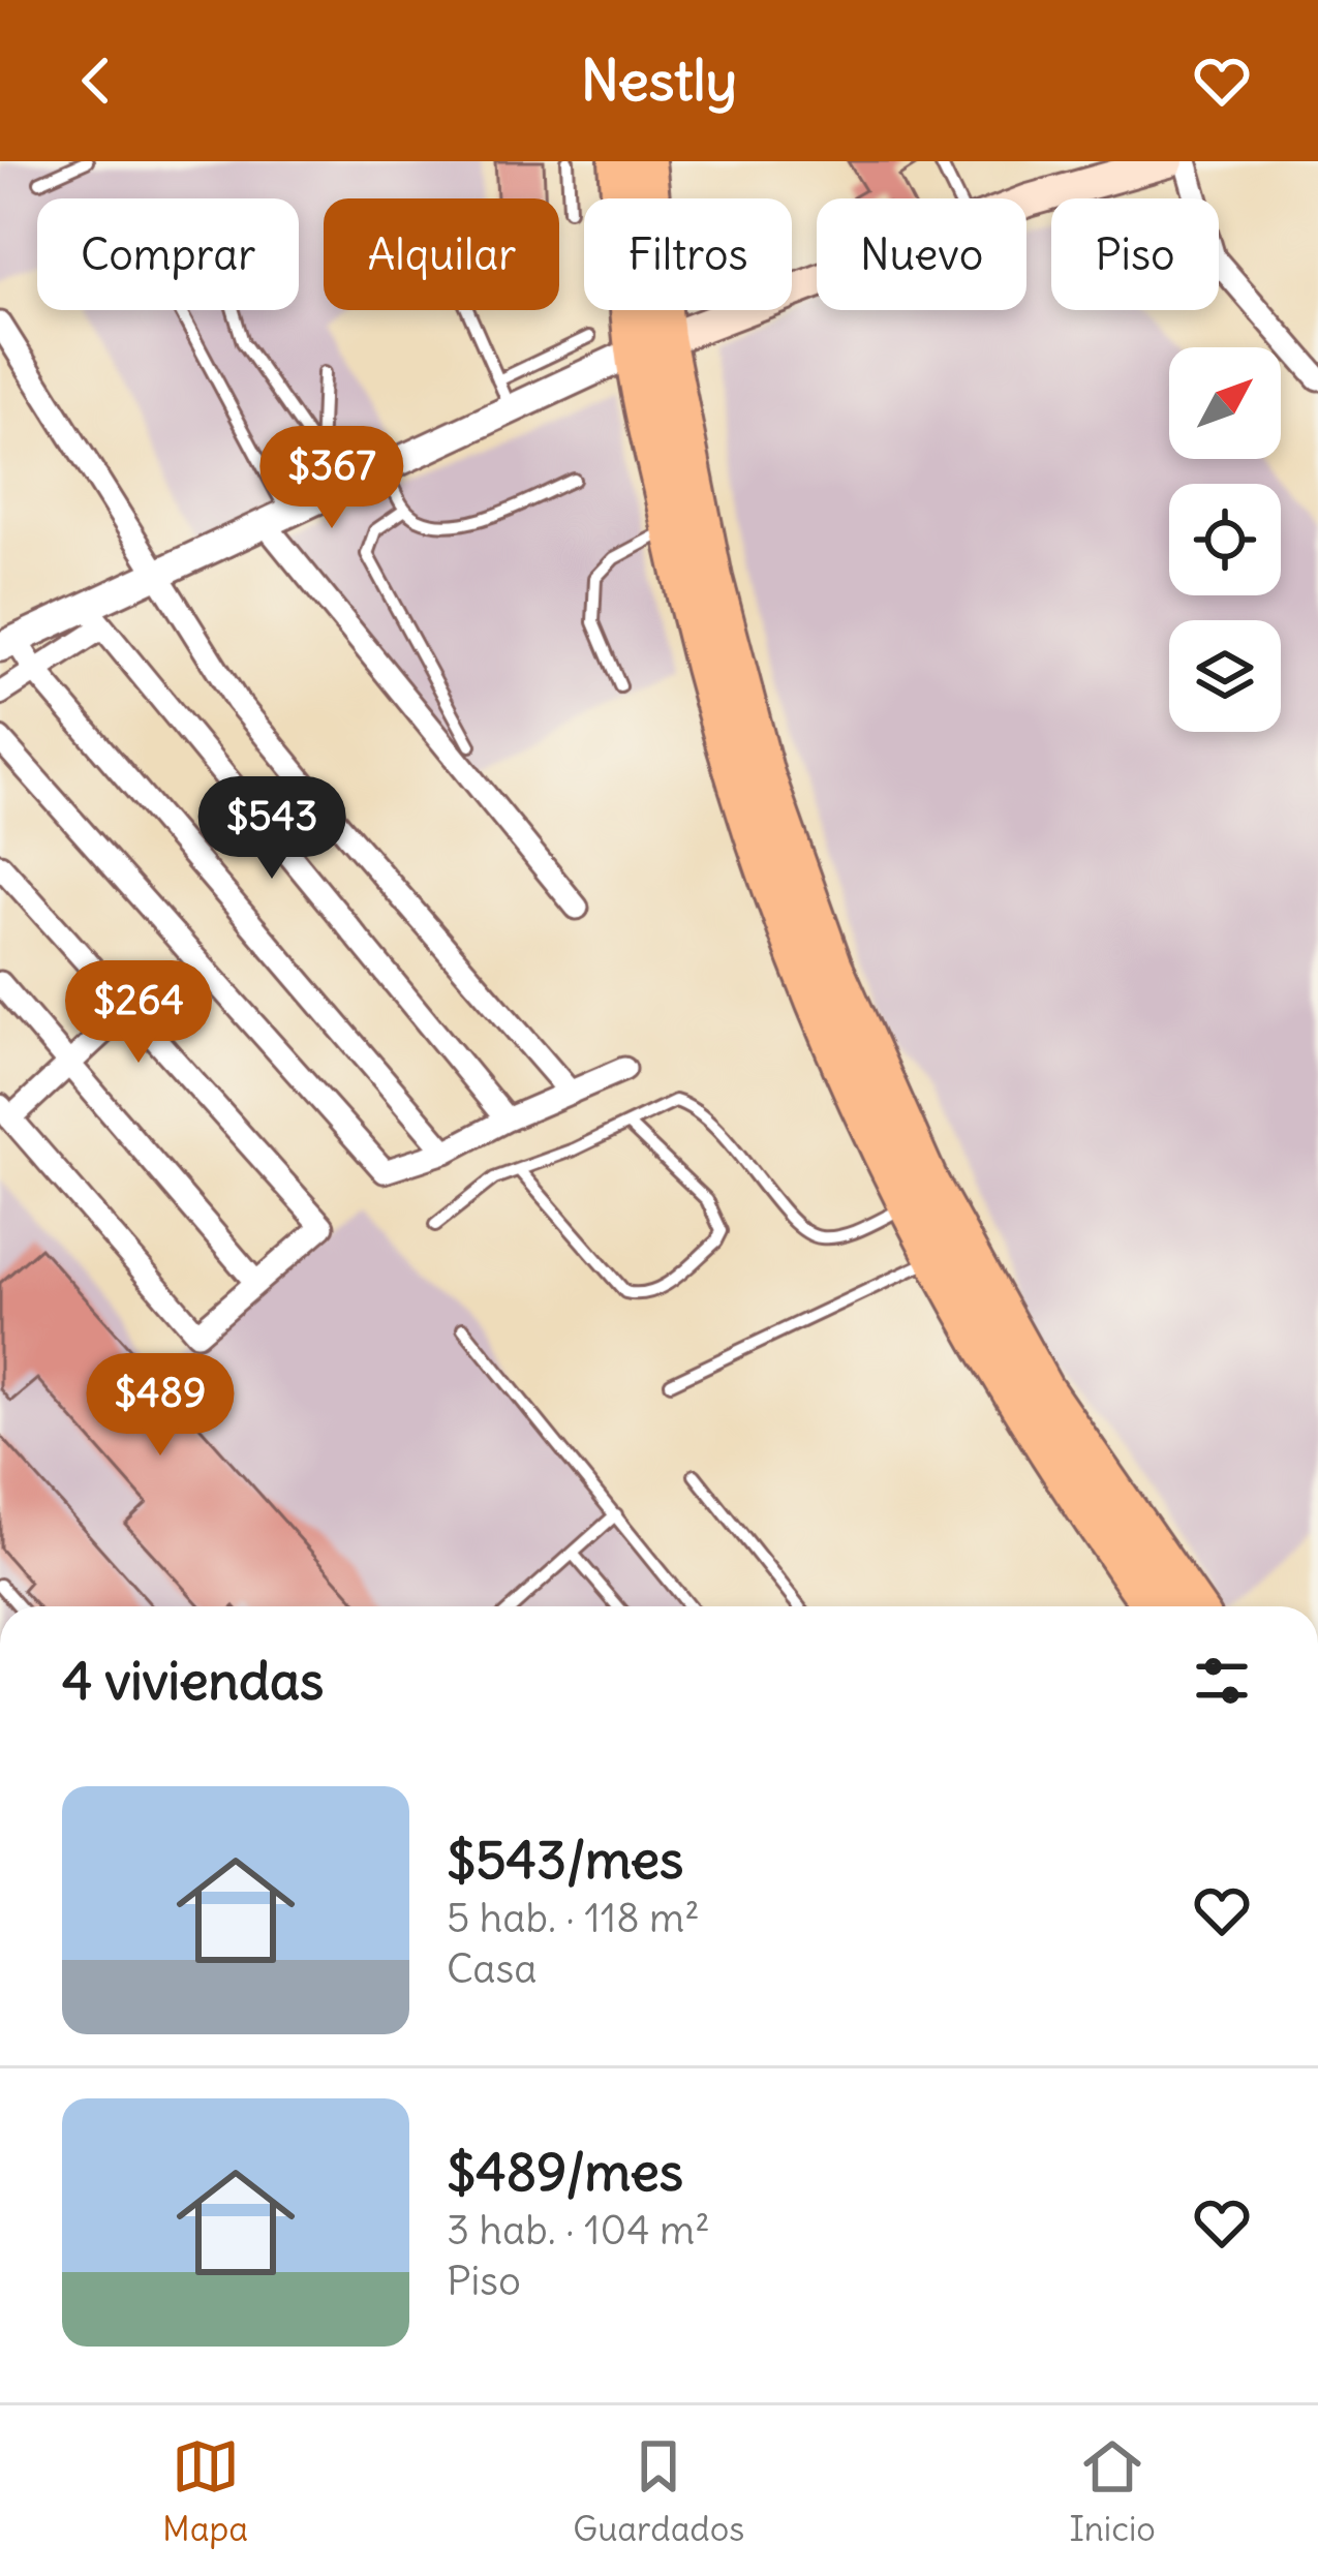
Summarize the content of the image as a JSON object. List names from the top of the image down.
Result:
{
  "north": "top right",
  "page": {
    "header": "Nestly",
    "chip": [
      "Comprar",
      "Alquilar",
      "Filtros",
      "Nuevo",
      "Piso"
    ],
    "price": [
      "$367",
      "$543",
      "$264",
      "$489"
    ],
    "heading": "4 viviendas",
    "list": [
      {
        "name": "$543/mes",
        "note": "5 hab. · 118 m² · Casa"
      },
      {
        "name": "$489/mes",
        "note": "3 hab. · 104 m² · Piso"
      }
    ],
    "tabs": ["Mapa", "Guardados", "Inicio"]
  }
}
